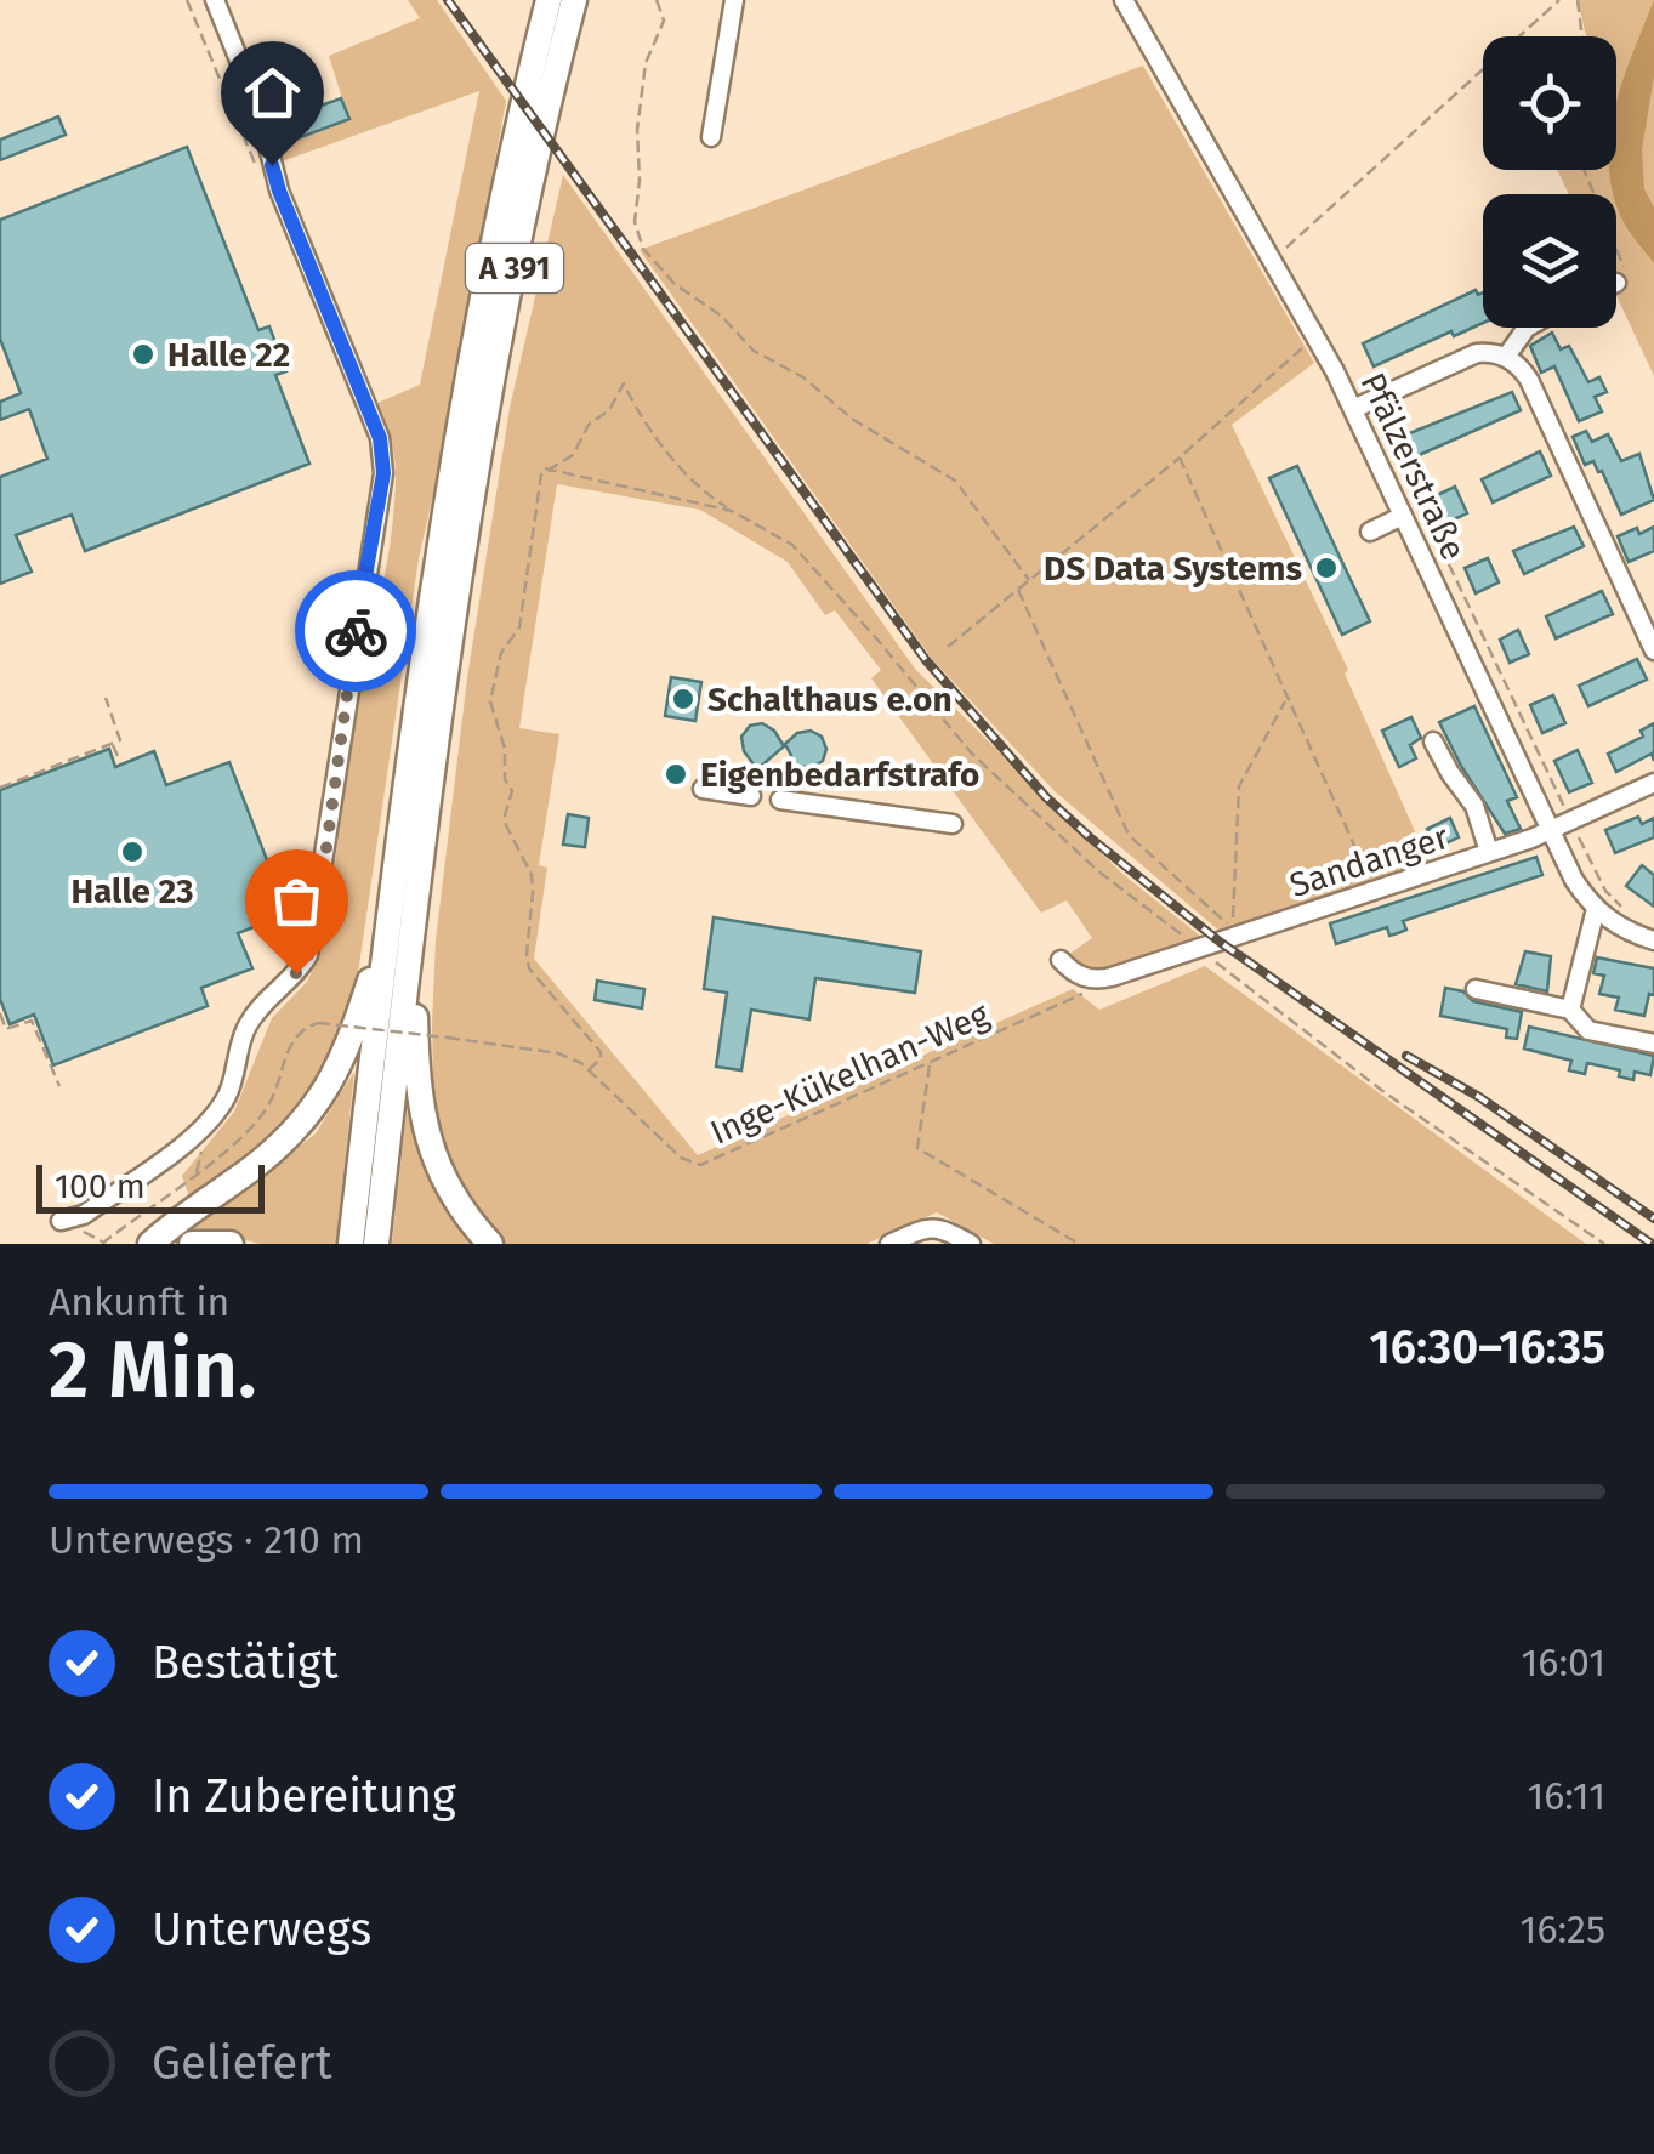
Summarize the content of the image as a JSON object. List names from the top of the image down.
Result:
{
  "streets": {
    "highway": ["A 391"],
    "street": ["Pfälzerstraße", "Sandanger"],
    "path": ["Inge-Kükelhan-Weg"]
  },
  "crossings": [
    ["Pfälzerstraße", "Sandanger"],
    ["Sandanger", "Inge-Kükelhan-Weg"]
  ],
  "places": [
    "Halle 22",
    "DS Data Systems",
    "Schalthaus e.on",
    "Eigenbedarfstrafo",
    "Halle 23"
  ],
  "scale_bar": "100 m",
  "page": {
    "scale": "100 m",
    "heading": ["2 Min.", "Ankunft in", "16:30–16:35"],
    "bar": "Unterwegs · 210 m",
    "list": [
      ["Bestätigt", "16:01"],
      ["In Zubereitung", "16:11"],
      ["Unterwegs", "16:25"],
      "Geliefert"
    ]
  }
}
